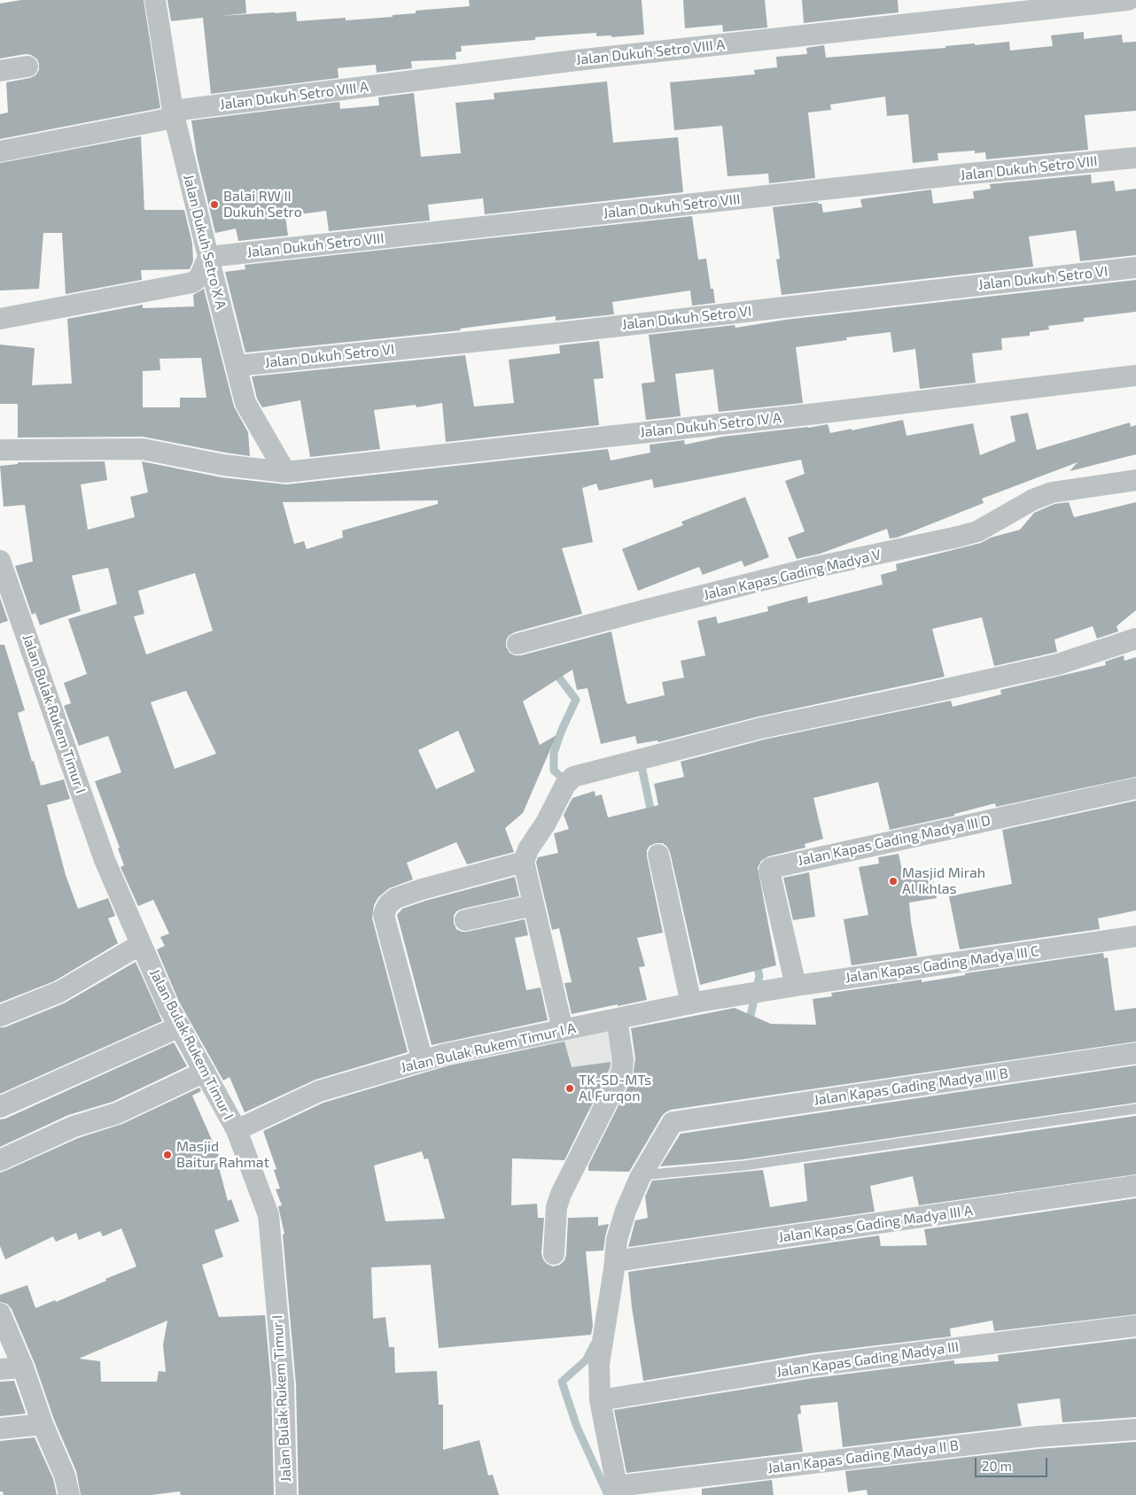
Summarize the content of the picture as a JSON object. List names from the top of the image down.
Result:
{
  "streets": {
    "street": [
      "Jalan Dukuh Setro VIII A",
      "Jalan Dukuh Setro VIII",
      "Jalan Dukuh Setro X A",
      "Jalan Dukuh Setro VI",
      "Jalan Dukuh Setro IV A",
      "Jalan Kapas Gading Madya V",
      "Jalan Bulak Rukem Timur I",
      "Jalan Kapas Gading Madya III D",
      "Jalan Kapas Gading Madya III C",
      "Jalan Bulak Rukem Timur I A",
      "Jalan Kapas Gading Madya III B",
      "Jalan Kapas Gading Madya III A",
      "Jalan Kapas Gading Madya III",
      "Jalan Kapas Gading Madya II B"
    ]
  },
  "crossings": [
    ["Jalan Dukuh Setro VIII A", "Jalan Dukuh Setro X A"],
    ["Jalan Dukuh Setro VIII", "Jalan Dukuh Setro X A"],
    ["Jalan Dukuh Setro X A", "Jalan Dukuh Setro VI"],
    ["Jalan Dukuh Setro X A", "Jalan Dukuh Setro IV A"],
    ["Jalan Bulak Rukem Timur I", "Jalan Bulak Rukem Timur I A"],
    ["Jalan Kapas Gading Madya III D", "Jalan Kapas Gading Madya III C"],
    ["Jalan Kapas Gading Madya III C", "Jalan Bulak Rukem Timur I A"]
  ],
  "places": [
    "Balai RW II Dukuh Setro",
    "Masjid Mirah Al Ikhlas",
    "TK-SD-MTs Al Furqon",
    "Masjid Baitur Rahmat"
  ],
  "scale_bar": "20 m"
}
